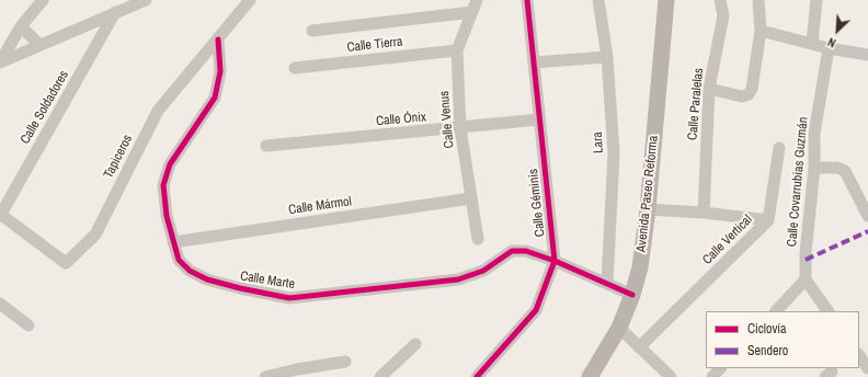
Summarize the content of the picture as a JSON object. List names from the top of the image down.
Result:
{
  "streets": {
    "main road": ["Avenida Paseo Reforma"],
    "street": [
      "Calle Tierra",
      "Calle Paralelas",
      "Calle Soldadores",
      "Calle Ónix",
      "Calle Venus",
      "Lara",
      "Tapiceros",
      "Calle Covarrubias Guzmán",
      "Calle Géminis",
      "Calle Mármol",
      "Calle Vertical",
      "Calle Marte"
    ]
  },
  "crossings": [
    ["Calle Tierra", "Calle Venus"],
    ["Calle Paralelas", "Calle Vertical"],
    ["Calle Soldadores", "Tapiceros"],
    ["Calle Ónix", "Calle Venus"],
    ["Calle Ónix", "Calle Géminis"],
    ["Calle Venus", "Calle Mármol"],
    ["Lara", "Calle Marte"],
    ["Tapiceros", "Calle Marte"],
    ["Avenida Paseo Reforma", "Calle Vertical"],
    ["Avenida Paseo Reforma", "Calle Marte"],
    ["Calle Géminis", "Calle Marte"],
    ["Calle Mármol", "Calle Marte"]
  ],
  "legend": ["Ciclovía", "Sendero"],
  "north": "bottom left"
}
